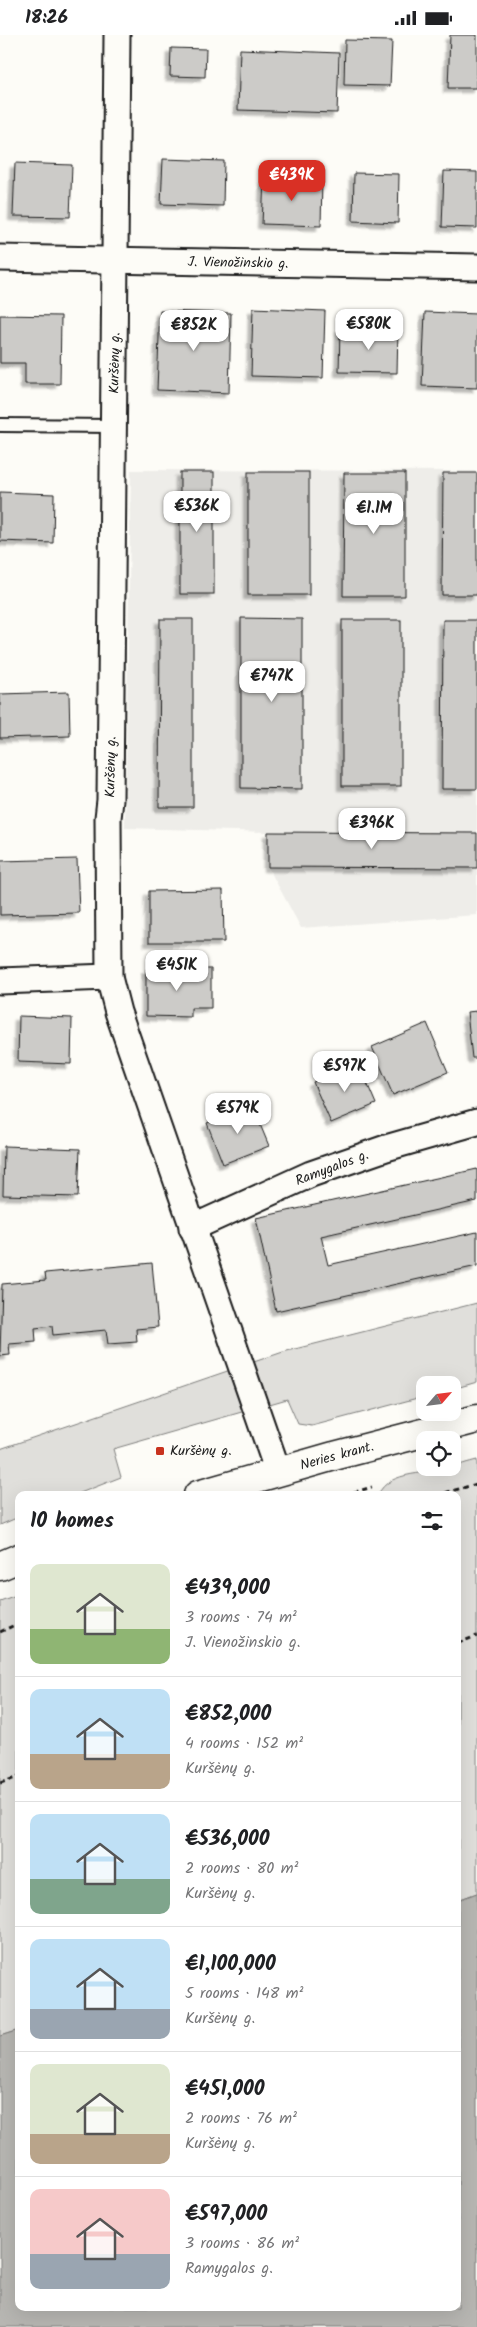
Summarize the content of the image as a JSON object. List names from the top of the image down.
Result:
{
  "streets": {
    "main road": ["Neries krant."],
    "street": ["J. Vienožinskio g.", "Kuršėnų g.", "Ramygalos g."]
  },
  "crossings": [
    ["J. Vienožinskio g.", "Kuršėnų g."],
    ["Kuršėnų g.", "Ramygalos g."],
    ["Kuršėnų g.", "Neries krant."]
  ],
  "places": {
    "transit": ["Kuršėnų g."]
  },
  "north": "top right",
  "page": {
    "status": "18:26",
    "price": [
      "€439K",
      "€580K",
      "€852K",
      "€536K",
      "€1.1M",
      "€747K",
      "€396K",
      "€451K",
      "€597K",
      "€579K"
    ],
    "heading": "10 homes",
    "list": [
      {
        "name": "€439,000",
        "note": "3 rooms · 74 m² · J. Vienožinskio g."
      },
      {
        "name": "€852,000",
        "note": "4 rooms · 152 m² · Kuršėnų g."
      },
      {
        "name": "€536,000",
        "note": "2 rooms · 80 m² · Kuršėnų g."
      },
      {
        "name": "€1,100,000",
        "note": "5 rooms · 148 m² · Kuršėnų g."
      },
      {
        "name": "€451,000",
        "note": "2 rooms · 76 m² · Kuršėnų g."
      },
      {
        "name": "€597,000",
        "note": "3 rooms · 86 m² · Ramygalos g."
      }
    ]
  }
}
